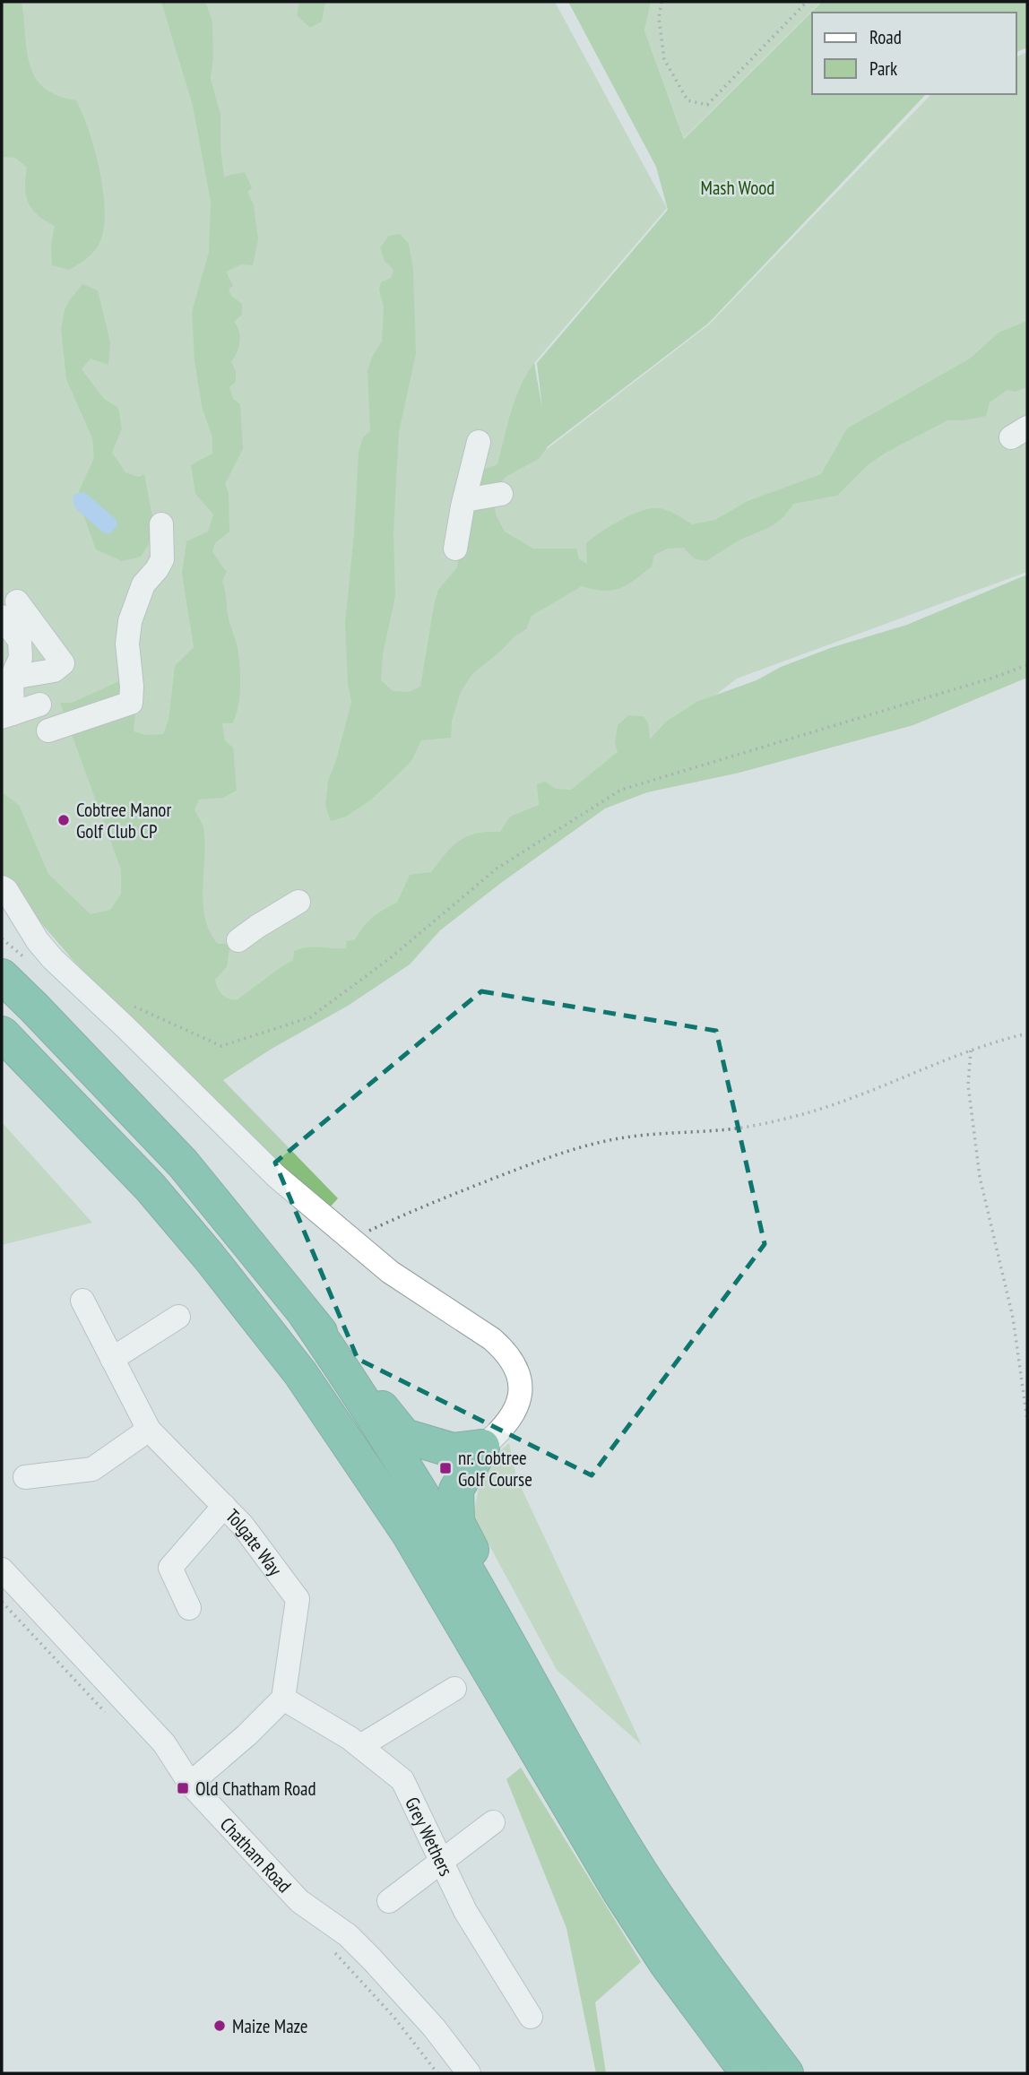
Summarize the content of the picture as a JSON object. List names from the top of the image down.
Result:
{
  "streets": {
    "street": ["Tolgate Way", "Grey Wethers", "Chatham Road"]
  },
  "crossings": [
    ["Tolgate Way", "Grey Wethers"]
  ],
  "parks": ["Mash Wood"],
  "places": {
    "other": ["Cobtree Manor Golf Club CP", "Maize Maze"],
    "transit": ["nr. Cobtree Golf Course", "Old Chatham Road"]
  },
  "legend": ["Road", "Park"]
}
